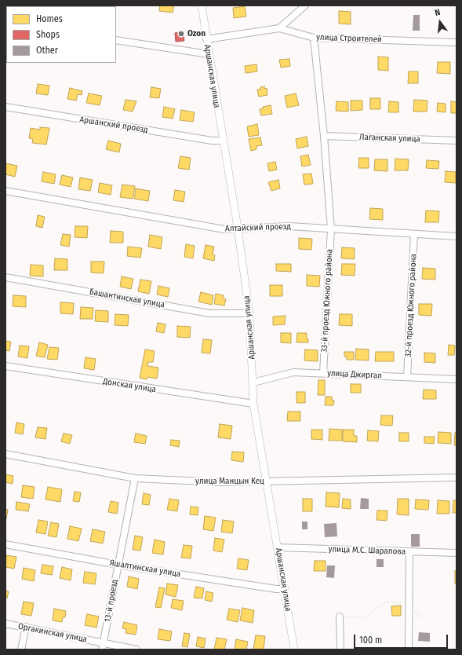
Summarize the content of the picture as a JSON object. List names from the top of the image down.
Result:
{
  "streets": {
    "street": [
      "улица Строителей",
      "Аршанская улица",
      "Аршанский проезд",
      "Лаганская улица",
      "Алтайский проезд",
      "Башантинская улица",
      "33-й проезд Южного района",
      "32-й проезд Южного района",
      "улица Джиргал",
      "Донская улица",
      "улица Манцын Кец",
      "улица М.С. Шарапова",
      "Яшалтинская улица",
      "13-й проезд",
      "Оргакинская улица"
    ]
  },
  "crossings": [
    ["улица Строителей", "Аршанская улица"],
    ["Аршанская улица", "Аршанский проезд"],
    ["Аршанская улица", "Алтайский проезд"],
    ["Аршанская улица", "Башантинская улица"],
    ["Аршанская улица", "улица Джиргал"],
    ["Аршанская улица", "Донская улица"],
    ["Аршанская улица", "улица Манцын Кец"],
    ["Аршанская улица", "улица М.С. Шарапова"],
    ["Аршанская улица", "Яшалтинская улица"],
    ["Алтайский проезд", "33-й проезд Южного района"],
    ["Алтайский проезд", "32-й проезд Южного района"],
    ["33-й проезд Южного района", "улица Джиргал"],
    ["32-й проезд Южного района", "улица Джиргал"],
    ["улица Манцын Кец", "13-й проезд"],
    ["Яшалтинская улица", "13-й проезд"],
    ["13-й проезд", "Оргакинская улица"]
  ],
  "places": ["Ozon"],
  "legend": ["Homes", "Shops", "Other"],
  "scale_bar": "100 m",
  "north": "top"
}
